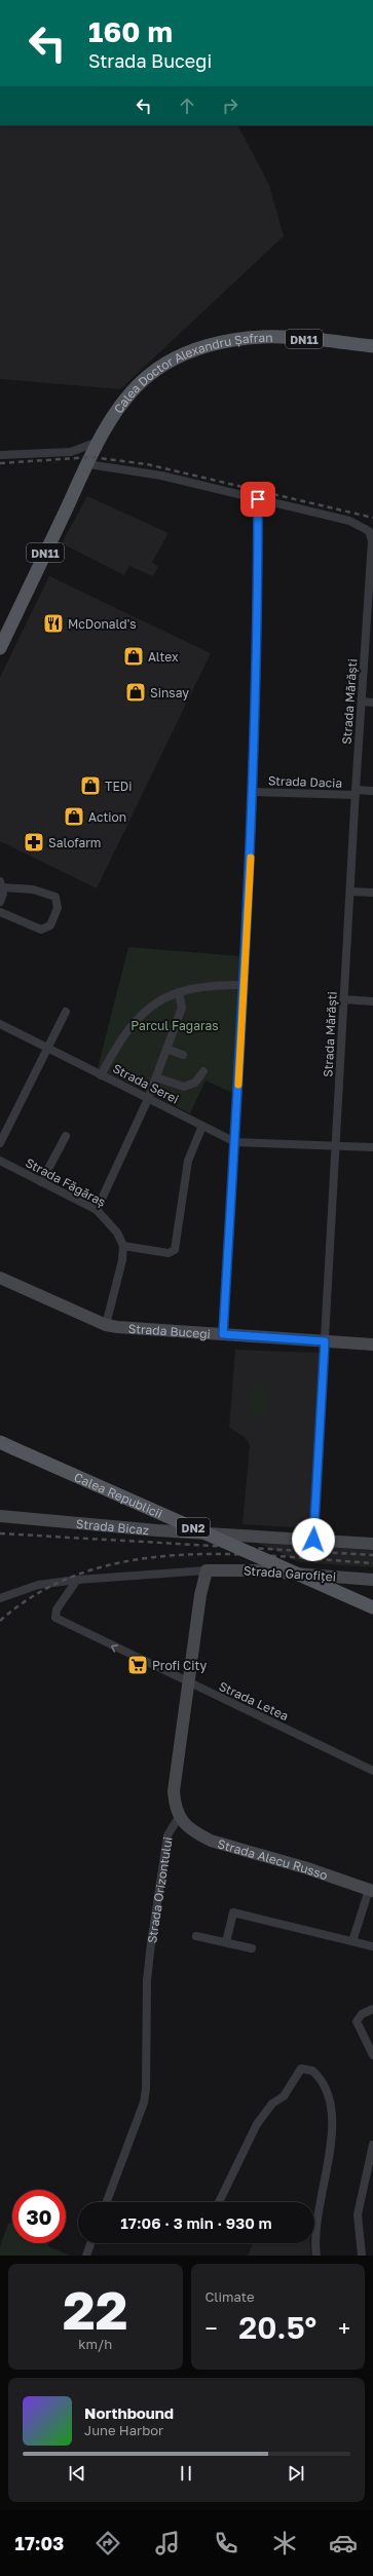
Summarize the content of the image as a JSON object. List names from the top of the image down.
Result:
{
  "streets": {
    "main road": [
      "DN11",
      "Calea Doctor Alexandru Șafran",
      "Calea Republicii",
      "DN2"
    ],
    "street": [
      "Strada Mărăști",
      "Strada Dacia",
      "Strada Serei",
      "Strada Făgăraș",
      "Strada Bucegi",
      "Strada Bicaz",
      "Strada Garofiței",
      "Strada Letea",
      "Strada Alecu Russo",
      "Strada Orizontului"
    ]
  },
  "crossings": [
    ["DN11", "Calea Doctor Alexandru Șafran"],
    ["Strada Mărăști", "Strada Dacia"],
    ["Strada Mărăști", "Strada Bucegi"],
    ["Strada Mărăști", "Strada Bicaz"],
    ["Strada Alecu Russo", "Strada Orizontului"]
  ],
  "parks": ["Parcul Fagaras"],
  "places": {
    "restaurant": ["McDonald's"],
    "shop": [
      "Altex",
      "Sinsay",
      "TEDi",
      "Action"
    ],
    "pharmacy": ["Salofarm"],
    "supermarket": ["Profi City"]
  },
  "page": {
    "turn": ["160 m", "Strada Bucegi"],
    "limit": "30",
    "trip": "17:06 · 3 min · 930 m",
    "tile": [
      ["22", "km/h"],
      "Climate"
    ],
    "heat": ["−", "20.5°", "+"],
    "song": ["Northbound", "June Harbor"],
    "tabs": "17:03"
  }
}
